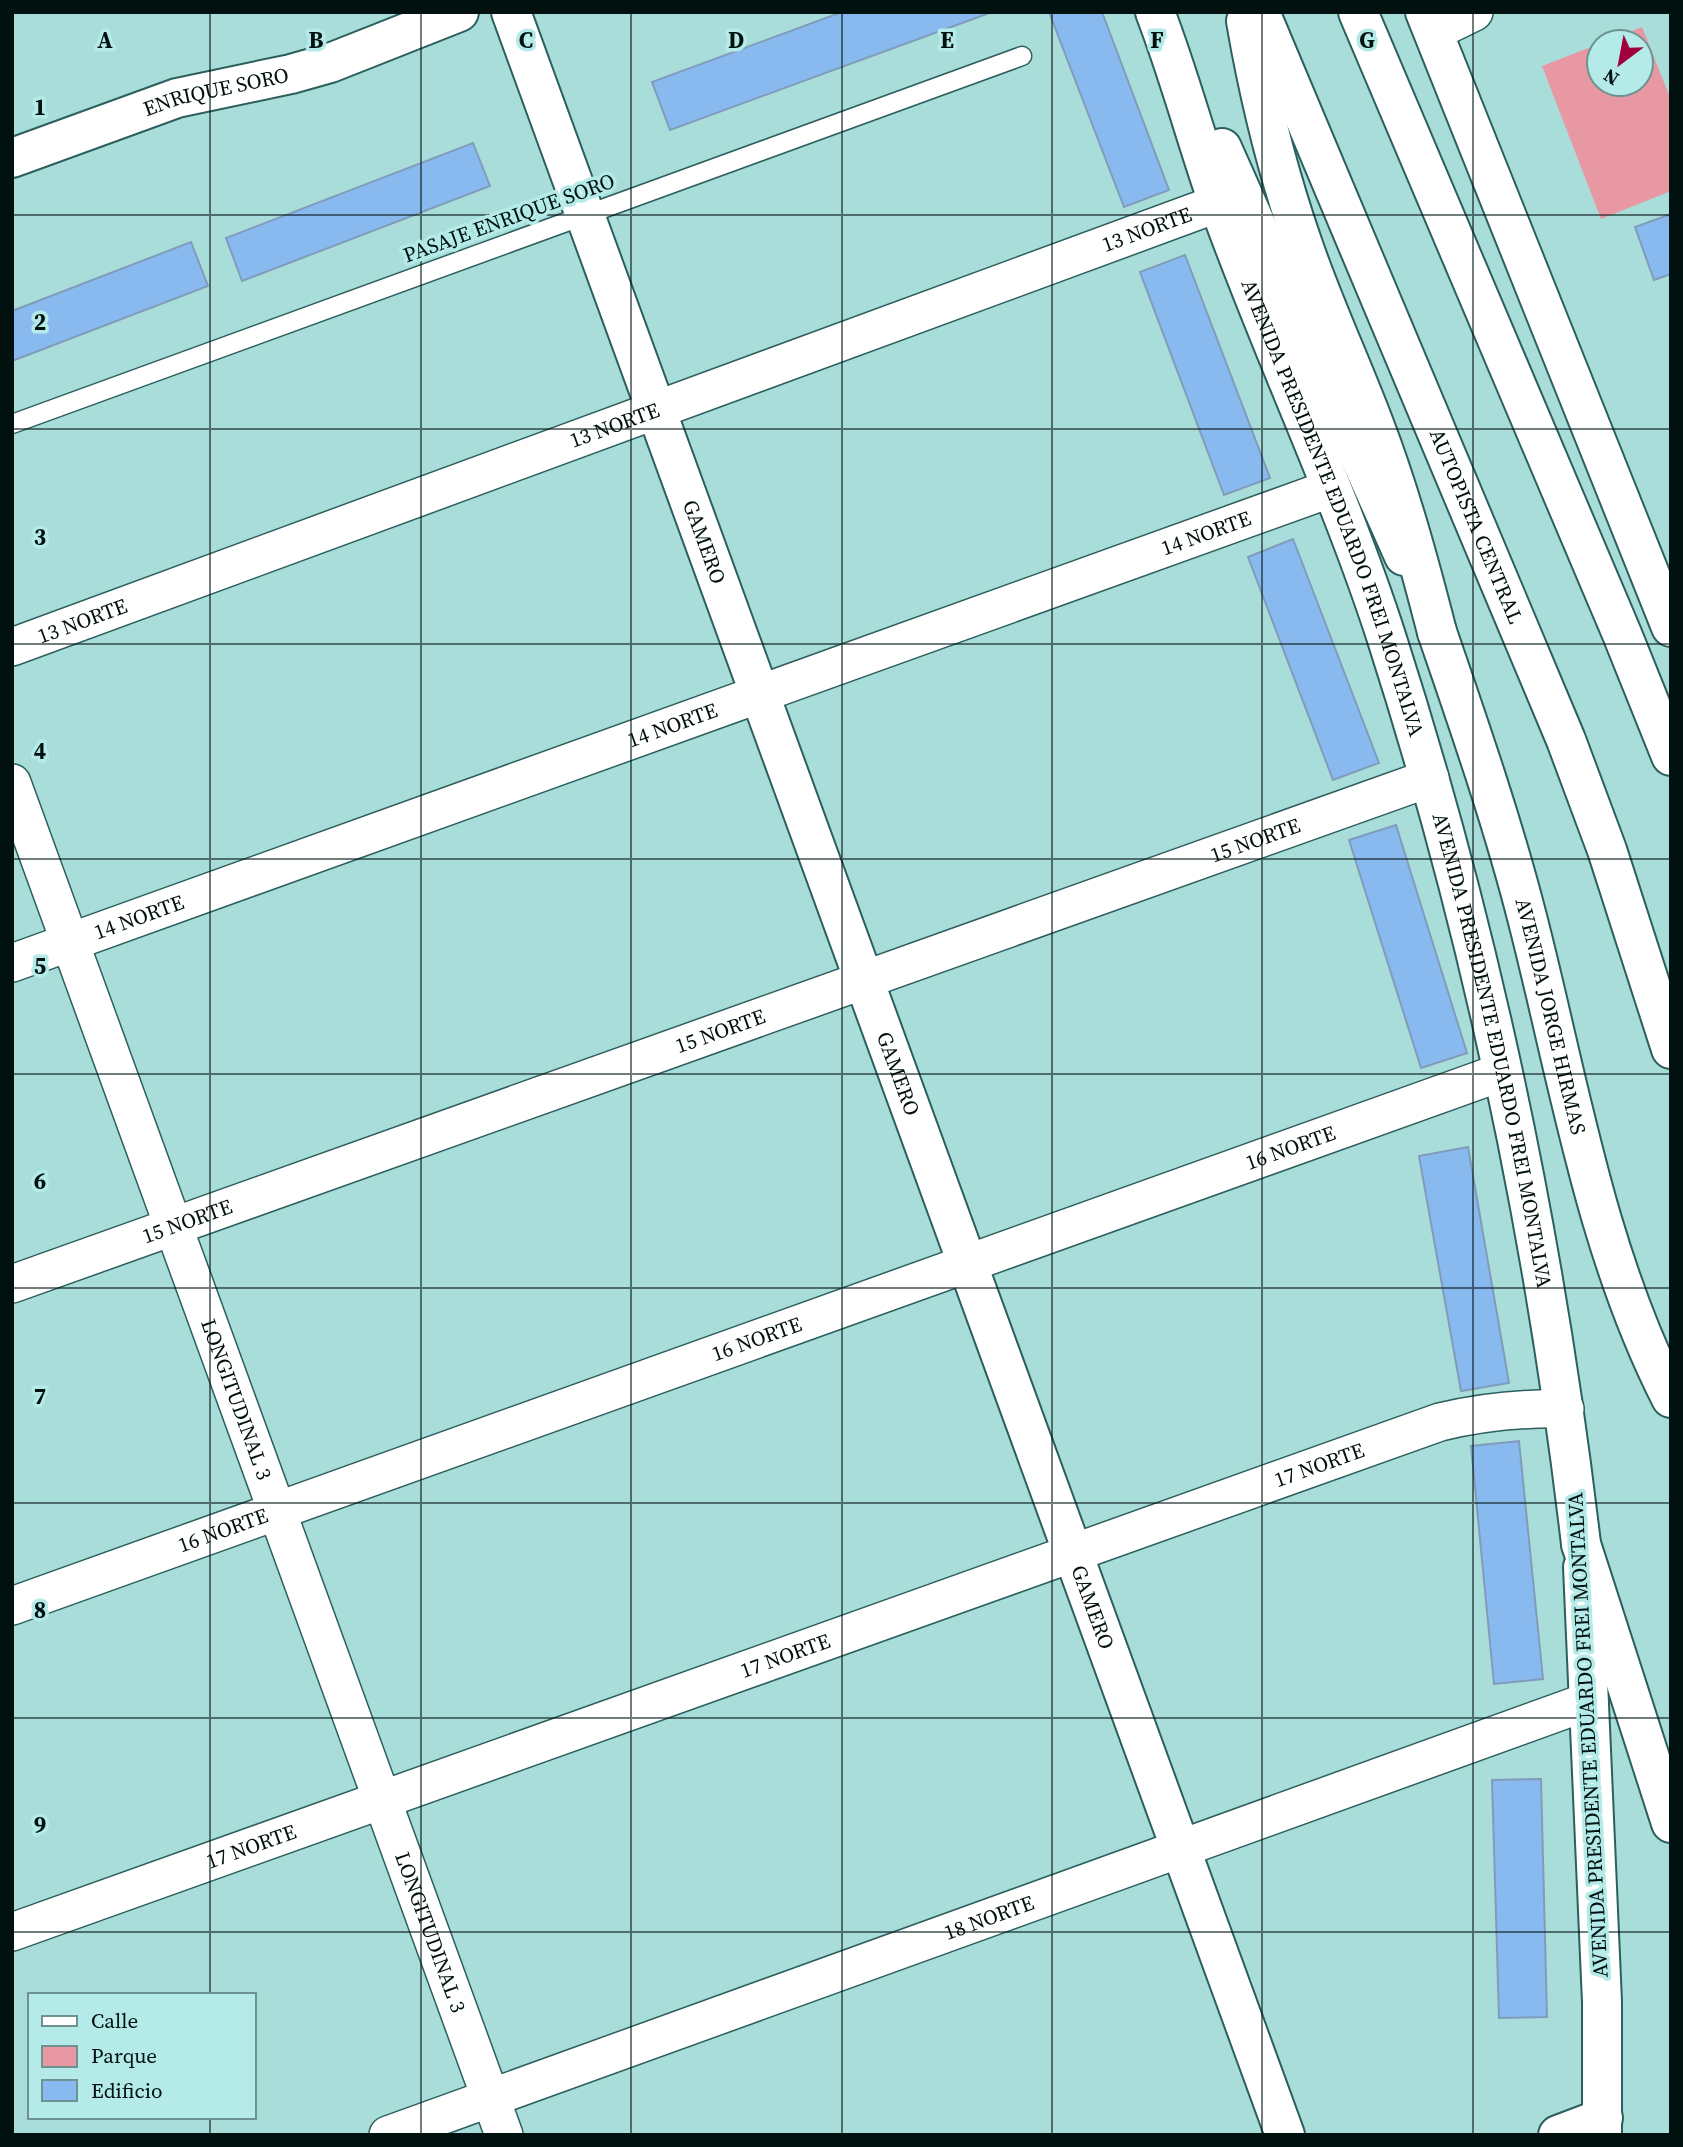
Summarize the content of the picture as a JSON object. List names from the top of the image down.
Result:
{
  "streets": {
    "main road": [
      "ENRIQUE SORO",
      "AVENIDA PRESIDENTE EDUARDO FREI MONTALVA",
      "AUTOPISTA CENTRAL",
      "GAMERO",
      "AVENIDA JORGE HIRMAS"
    ],
    "street": [
      "13 NORTE",
      "14 NORTE",
      "15 NORTE",
      "16 NORTE",
      "LONGITUDINAL 3",
      "17 NORTE",
      "18 NORTE"
    ],
    "lane": ["PASAJE ENRIQUE SORO"]
  },
  "crossings": [
    ["PASAJE ENRIQUE SORO", "GAMERO"],
    ["13 NORTE", "AVENIDA PRESIDENTE EDUARDO FREI MONTALVA"],
    ["13 NORTE", "GAMERO"],
    ["AVENIDA PRESIDENTE EDUARDO FREI MONTALVA", "14 NORTE"],
    ["AVENIDA PRESIDENTE EDUARDO FREI MONTALVA", "15 NORTE"],
    ["AVENIDA PRESIDENTE EDUARDO FREI MONTALVA", "16 NORTE"],
    ["AVENIDA PRESIDENTE EDUARDO FREI MONTALVA", "17 NORTE"],
    ["AVENIDA PRESIDENTE EDUARDO FREI MONTALVA", "18 NORTE"],
    ["14 NORTE", "GAMERO"],
    ["14 NORTE", "LONGITUDINAL 3"],
    ["GAMERO", "15 NORTE"],
    ["GAMERO", "16 NORTE"],
    ["GAMERO", "17 NORTE"],
    ["GAMERO", "18 NORTE"],
    ["15 NORTE", "LONGITUDINAL 3"],
    ["16 NORTE", "LONGITUDINAL 3"],
    ["LONGITUDINAL 3", "17 NORTE"],
    ["LONGITUDINAL 3", "18 NORTE"]
  ],
  "legend": ["Calle", "Parque", "Edificio"],
  "north": "bottom left",
  "grid": {
    "columns": [
      "A",
      "B",
      "C",
      "D",
      "E",
      "F",
      "G"
    ],
    "rows": [
      "1",
      "2",
      "3",
      "4",
      "5",
      "6",
      "7",
      "8",
      "9"
    ]
  }
}
